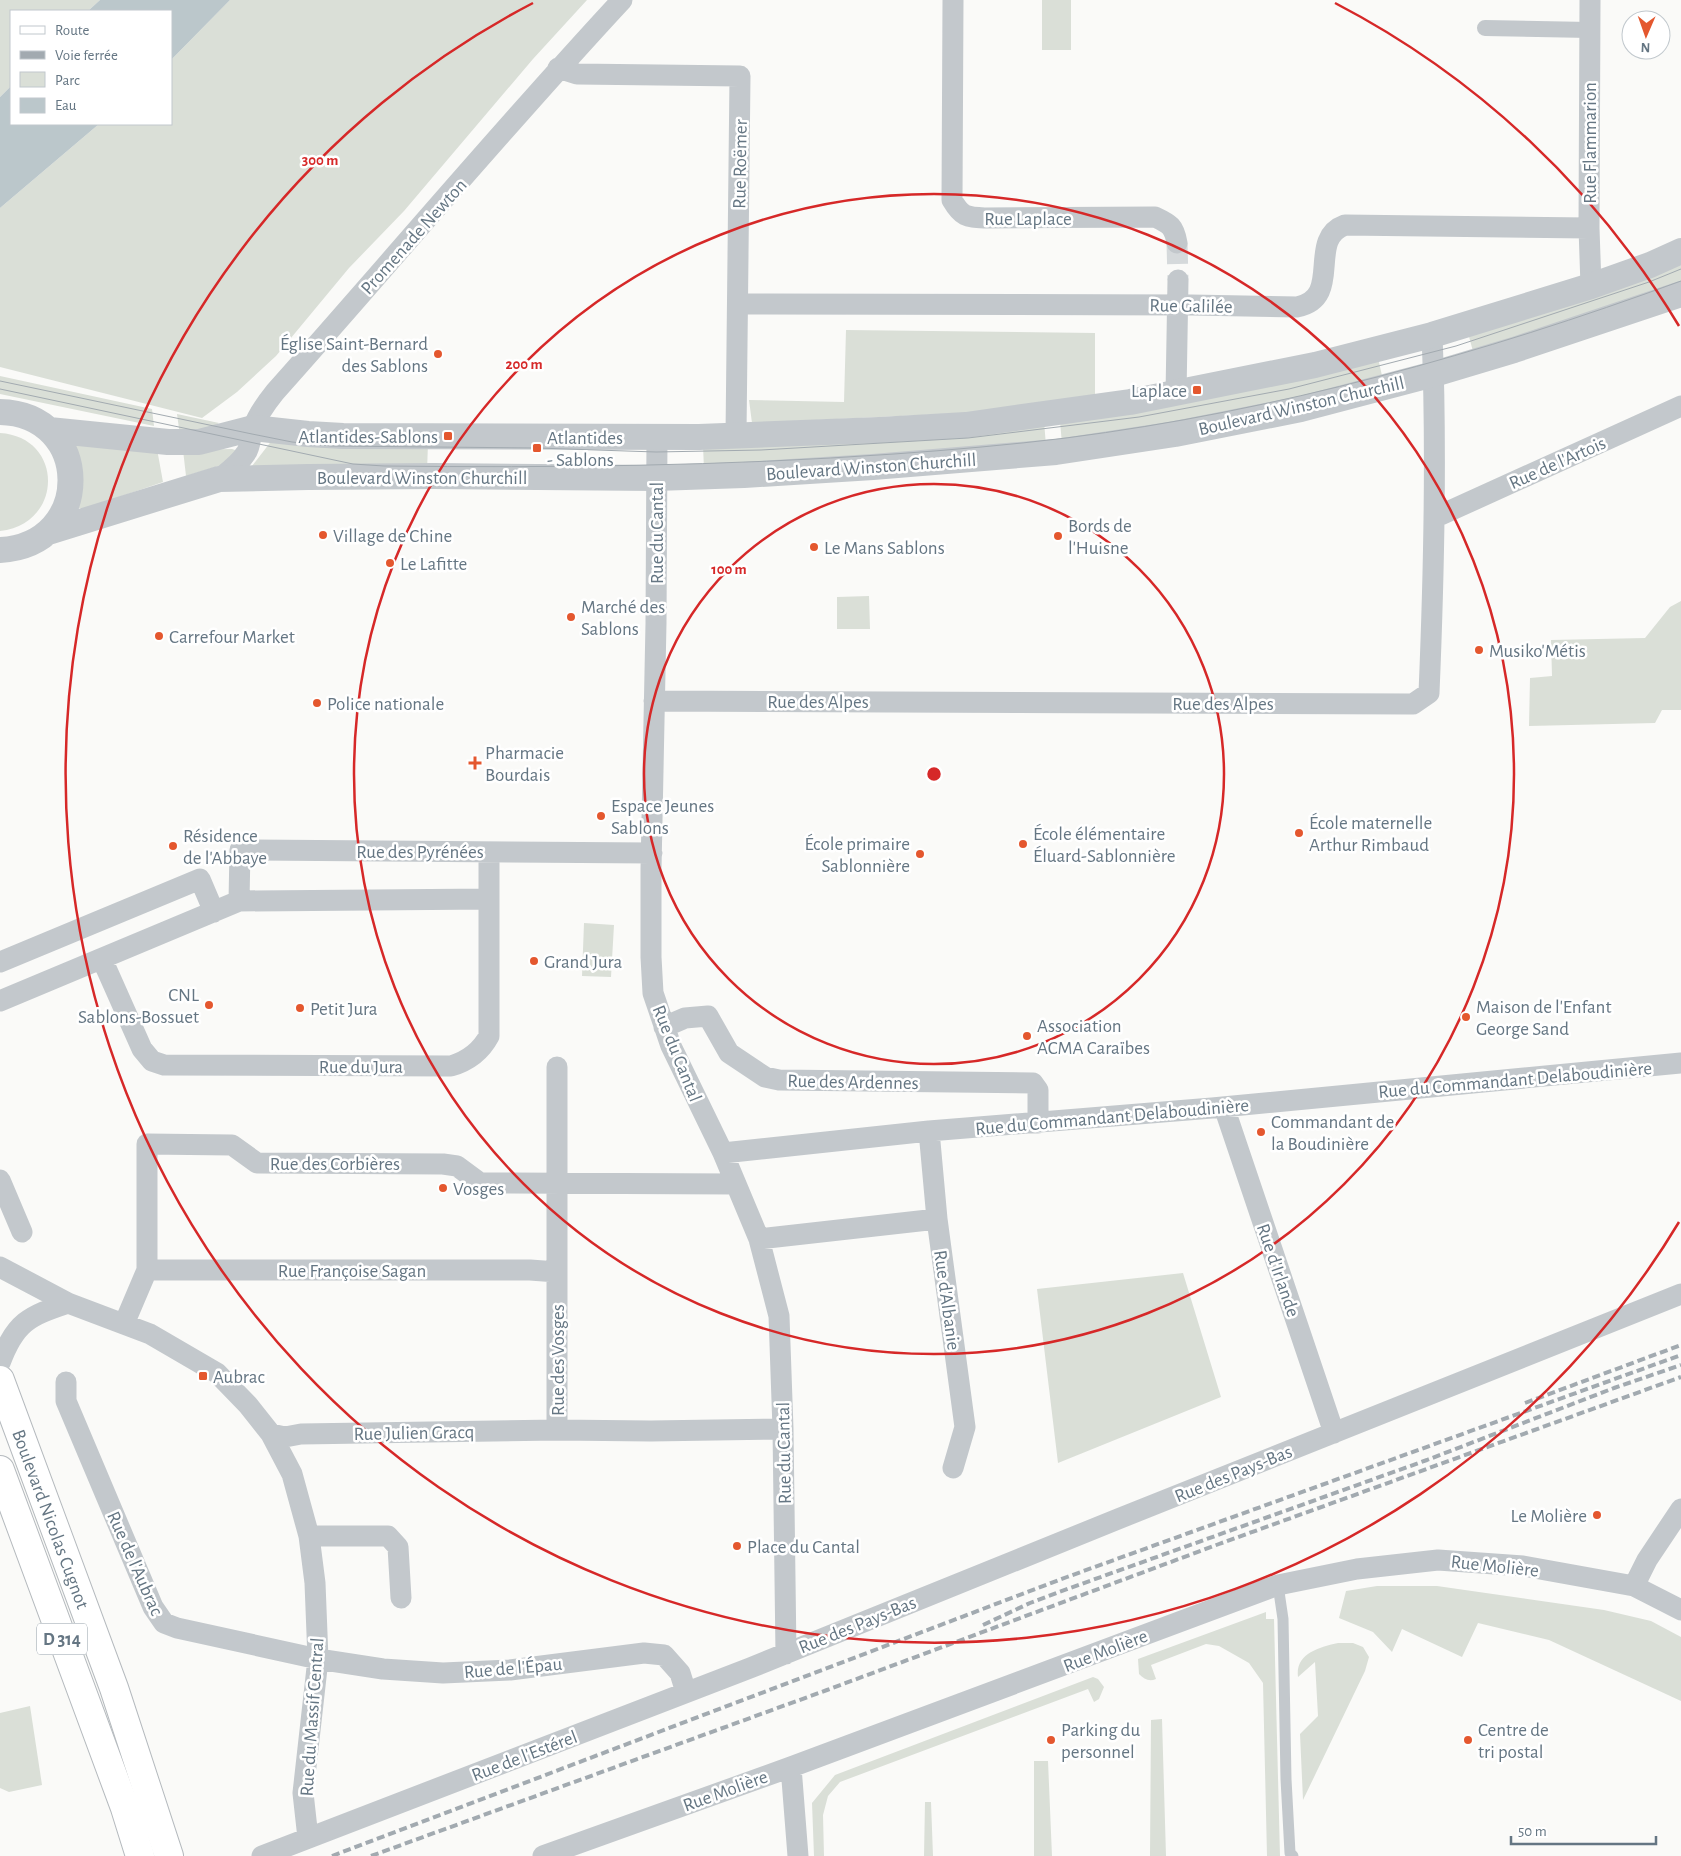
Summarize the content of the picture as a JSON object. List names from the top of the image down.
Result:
{
  "streets": {
    "main road": ["Boulevard Nicolas Cugnot", "D 314"],
    "street": [
      "Rue Flammarion",
      "Rue Roëmer",
      "Rue Laplace",
      "Promenade Newton",
      "Rue Galilée",
      "Boulevard Winston Churchill",
      "Rue de l'Artois",
      "Rue du Cantal",
      "Rue des Alpes",
      "Rue des Pyrénées",
      "Rue du Jura",
      "Rue du Commandant Delaboudinière",
      "Rue des Ardennes",
      "Rue des Corbières",
      "Rue Françoise Sagan",
      "Rue d'Irlande",
      "Rue d'Albanie",
      "Rue des Vosges",
      "Rue Julien Gracq",
      "Rue des Pays-Bas",
      "Rue de l'Aubrac",
      "Rue Molière",
      "Rue de l'Épau",
      "Rue du Massif Central",
      "Rue de l'Estérel"
    ]
  },
  "crossings": [
    ["Rue Flammarion", "Rue Galilée"],
    ["Rue Flammarion", "Boulevard Winston Churchill"],
    ["Rue Roëmer", "Promenade Newton"],
    ["Rue Roëmer", "Rue Galilée"],
    ["Rue Roëmer", "Boulevard Winston Churchill"],
    ["Promenade Newton", "Boulevard Winston Churchill"],
    ["Boulevard Winston Churchill", "Rue du Cantal"],
    ["Boulevard Winston Churchill", "Rue des Alpes"],
    ["Rue de l'Artois", "Rue des Alpes"],
    ["Rue du Cantal", "Rue des Alpes"],
    ["Rue du Cantal", "Rue des Pyrénées"],
    ["Rue du Cantal", "Rue du Commandant Delaboudinière"],
    ["Rue du Cantal", "Rue des Ardennes"],
    ["Rue du Cantal", "Rue des Corbières"],
    ["Rue du Cantal", "Rue des Vosges"],
    ["Rue du Cantal", "Rue des Pays-Bas"],
    ["Rue du Cantal", "Rue de l'Estérel"],
    ["Rue des Pyrénées", "Rue du Jura"],
    ["Rue du Commandant Delaboudinière", "Rue des Ardennes"],
    ["Rue du Commandant Delaboudinière", "Rue d'Irlande"],
    ["Rue du Commandant Delaboudinière", "Rue d'Albanie"],
    ["Rue des Corbières", "Rue Françoise Sagan"],
    ["Rue des Corbières", "Rue des Vosges"],
    ["Rue des Corbières", "Rue du Massif Central"],
    ["Rue Françoise Sagan", "Rue des Vosges"],
    ["Rue d'Irlande", "Rue des Pays-Bas"],
    ["Rue des Vosges", "Rue Julien Gracq"],
    ["Rue Julien Gracq", "Rue du Massif Central"],
    ["Rue des Pays-Bas", "Rue de l'Estérel"],
    ["Rue de l'Aubrac", "Rue de l'Épau"],
    ["Rue de l'Aubrac", "Rue du Massif Central"],
    ["Rue de l'Épau", "Rue du Massif Central"],
    ["Rue de l'Épau", "Rue de l'Estérel"],
    ["Rue du Massif Central", "Rue de l'Estérel"]
  ],
  "places": {
    "other": [
      "Église Saint-Bernard des Sablons",
      "Village de Chine",
      "Bords de l'Huisne",
      "Le Mans Sablons",
      "Le Lafitte",
      "Marché des Sablons",
      "Carrefour Market",
      "Musiko'Métis",
      "Police nationale",
      "Espace Jeunes Sablons",
      "École maternelle Arthur Rimbaud",
      "École élémentaire Éluard-Sablonnière",
      "Résidence de l'Abbaye",
      "École primaire Sablonnière",
      "Grand Jura",
      "CNL Sablons-Bossuet",
      "Petit Jura",
      "Maison de l'Enfant George Sand",
      "Association ACMA Caraïbes",
      "Commandant de la Boudinière",
      "Vosges",
      "Le Molière",
      "Place du Cantal",
      "Parking du personnel",
      "Centre de tri postal"
    ],
    "transit": [
      "Laplace",
      "Atlantides-Sablons",
      "Atlantides - Sablons",
      "Aubrac"
    ],
    "health": ["Pharmacie Bourdais"]
  },
  "legend": [
    "Route",
    "Voie ferrée",
    "Parc",
    "Eau"
  ],
  "scale_bar": "50 m",
  "north": "bottom",
  "rings": ["300 m", "200 m", "100 m"]
}
